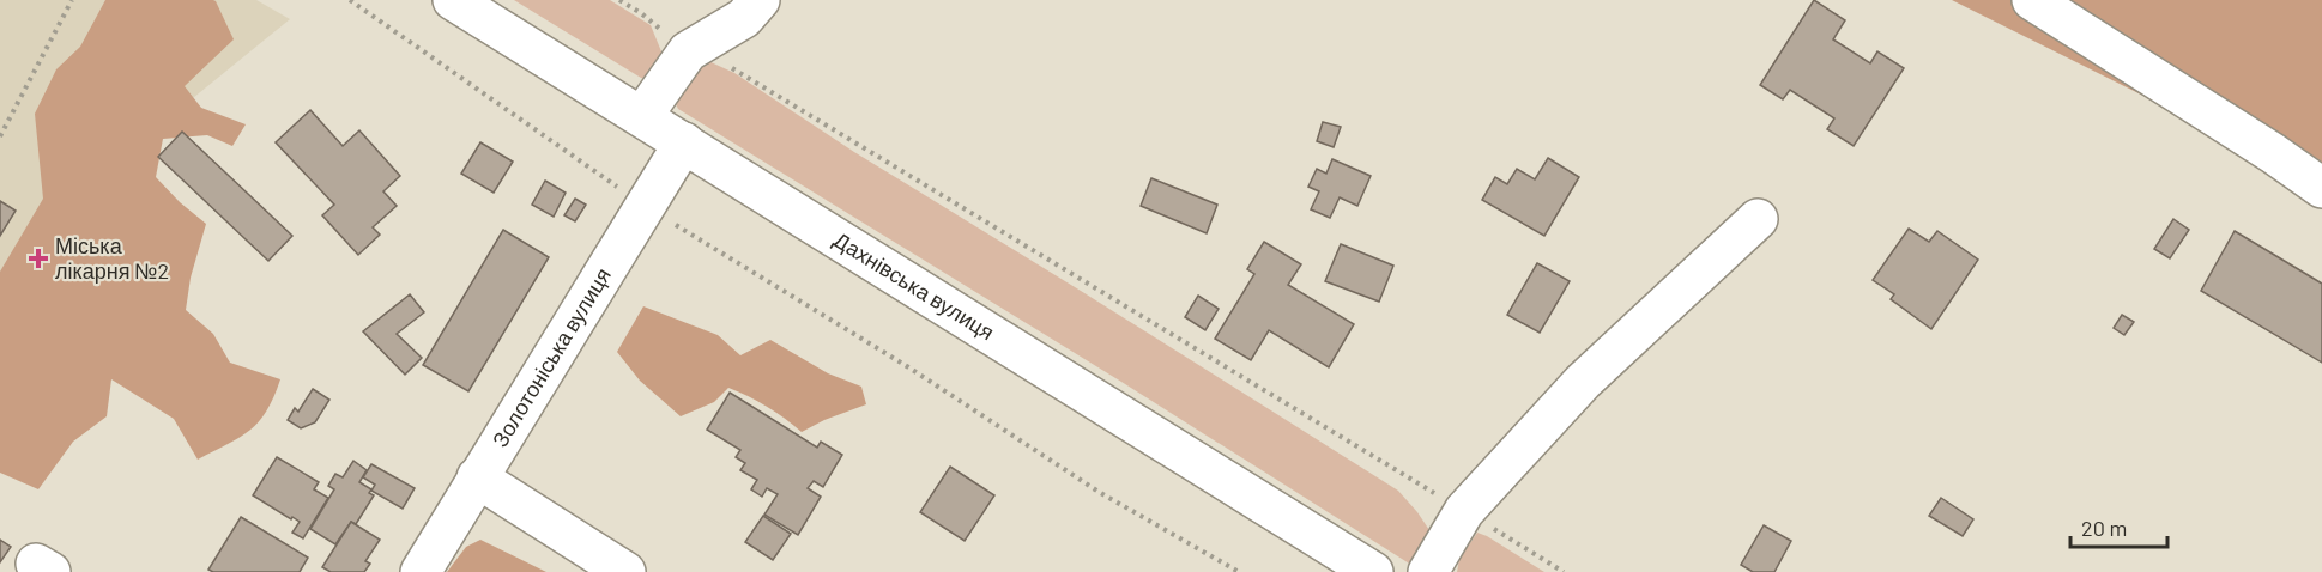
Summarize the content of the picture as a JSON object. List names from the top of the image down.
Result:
{
  "streets": {
    "main road": ["Дахнівська вулиця", "Золотоніська вулиця"]
  },
  "crossings": [
    ["Дахнівська вулиця", "Золотоніська вулиця"]
  ],
  "places": {
    "health": ["Міська лікарня №2"]
  },
  "scale_bar": "20 m"
}
